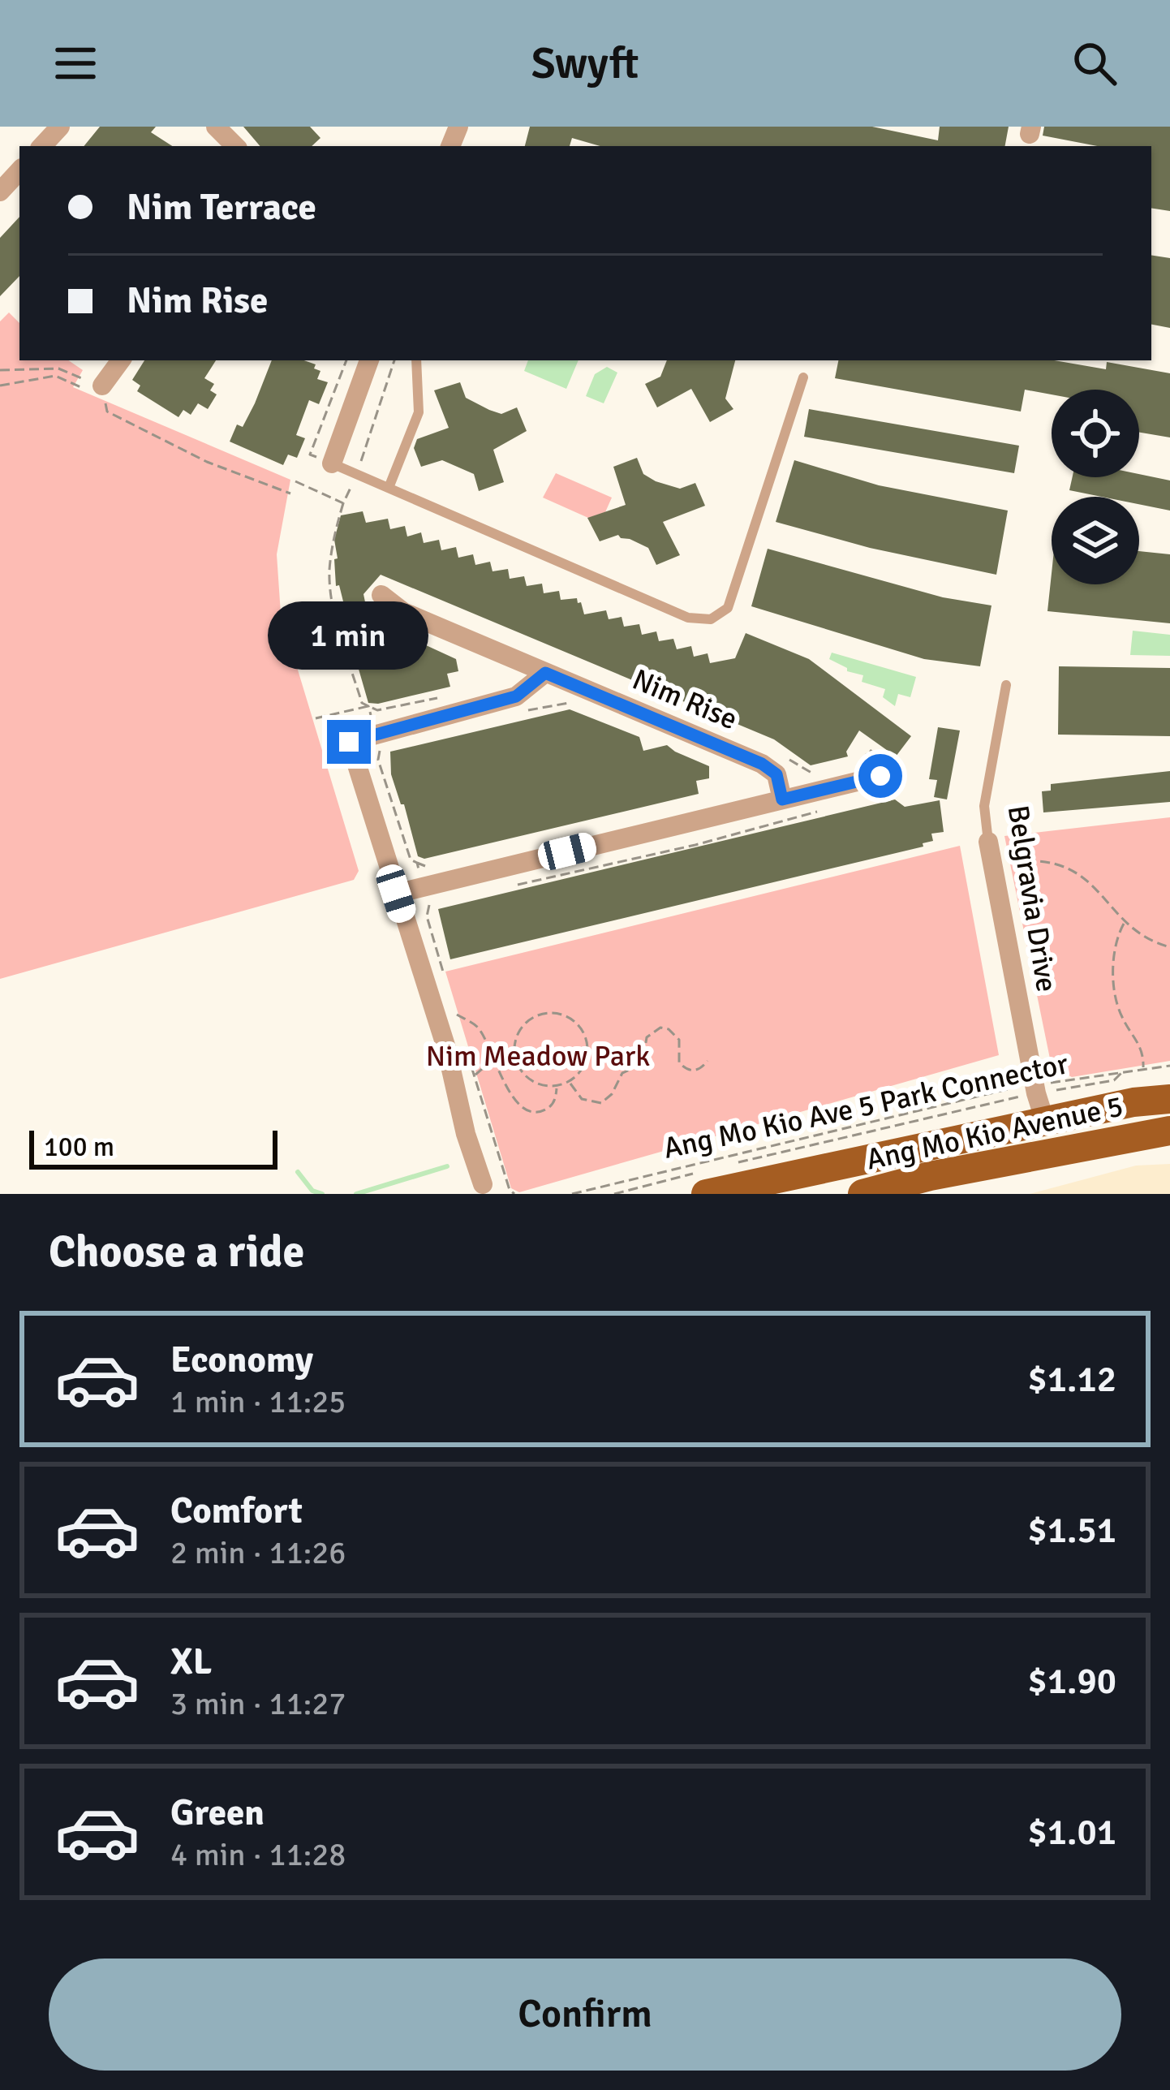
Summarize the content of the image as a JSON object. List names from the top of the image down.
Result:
{
  "streets": {
    "main road": ["Ang Mo Kio Avenue 5"],
    "street": ["Nim Rise", "Belgravia Drive"],
    "path": ["Ang Mo Kio Ave 5 Park Connector"]
  },
  "crossings": [
    ["Belgravia Drive", "Ang Mo Kio Ave 5 Park Connector"],
    ["Belgravia Drive", "Ang Mo Kio Avenue 5"],
    ["Ang Mo Kio Ave 5 Park Connector", "Ang Mo Kio Avenue 5"]
  ],
  "parks": ["Nim Meadow Park"],
  "scale_bar": "100 m",
  "page": {
    "header": "Swyft",
    "banner": ["Nim Terrace", "Nim Rise"],
    "bubble": "1 min",
    "scale": "100 m",
    "heading": "Choose a ride",
    "list": [
      {
        "name": "Economy",
        "note": "1 min · 11:25",
        "value": "$1.12"
      },
      {
        "name": "Comfort",
        "note": "2 min · 11:26",
        "value": "$1.51"
      },
      {
        "name": "XL",
        "note": "3 min · 11:27",
        "value": "$1.90"
      },
      {
        "name": "Green",
        "note": "4 min · 11:28",
        "value": "$1.01"
      }
    ],
    "buttons": "Confirm"
  }
}
